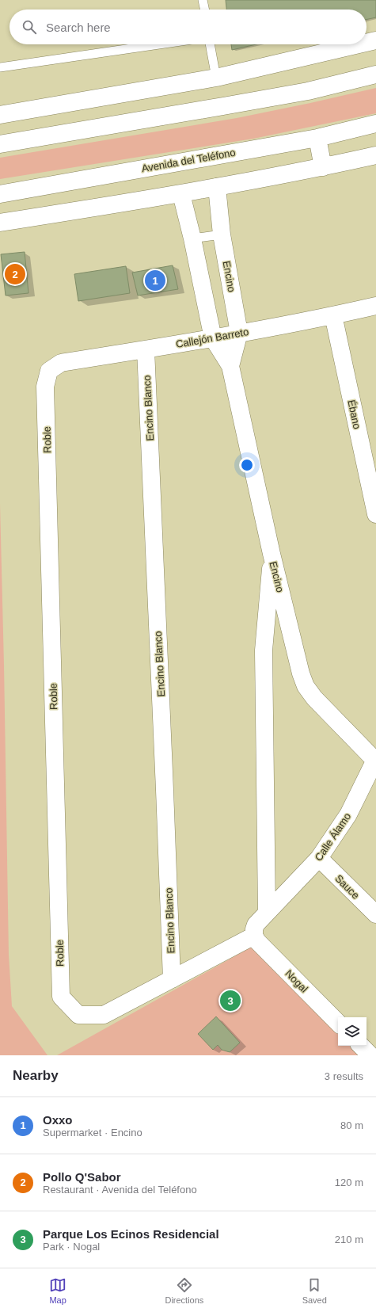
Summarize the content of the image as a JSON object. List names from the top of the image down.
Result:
{
  "streets": {
    "street": [
      "Avenida del Teléfono",
      "Encino",
      "Callejón Barreto",
      "Encino Blanco",
      "Ébano",
      "Roble",
      "Calle Álamo",
      "Sauce",
      "Nogal"
    ]
  },
  "crossings": [
    ["Encino", "Callejón Barreto"],
    ["Encino", "Calle Álamo"],
    ["Callejón Barreto", "Encino Blanco"],
    ["Callejón Barreto", "Ébano"],
    ["Callejón Barreto", "Roble"],
    ["Encino Blanco", "Roble"],
    ["Calle Álamo", "Sauce"],
    ["Calle Álamo", "Nogal"]
  ],
  "page": {
    "search": "Search here",
    "pins": ["2", "1", "3"],
    "heading": ["Nearby", "3 results"],
    "list": [
      {
        "mark": "1",
        "name": "Oxxo",
        "note": "Supermarket · Encino",
        "value": "80 m"
      },
      {
        "mark": "2",
        "name": "Pollo Q'Sabor",
        "note": "Restaurant · Avenida del Teléfono",
        "value": "120 m"
      },
      {
        "mark": "3",
        "name": "Parque Los Ecinos Residencial",
        "note": "Park · Nogal",
        "value": "210 m"
      }
    ],
    "nav": ["Map", "Directions", "Saved"]
  }
}
